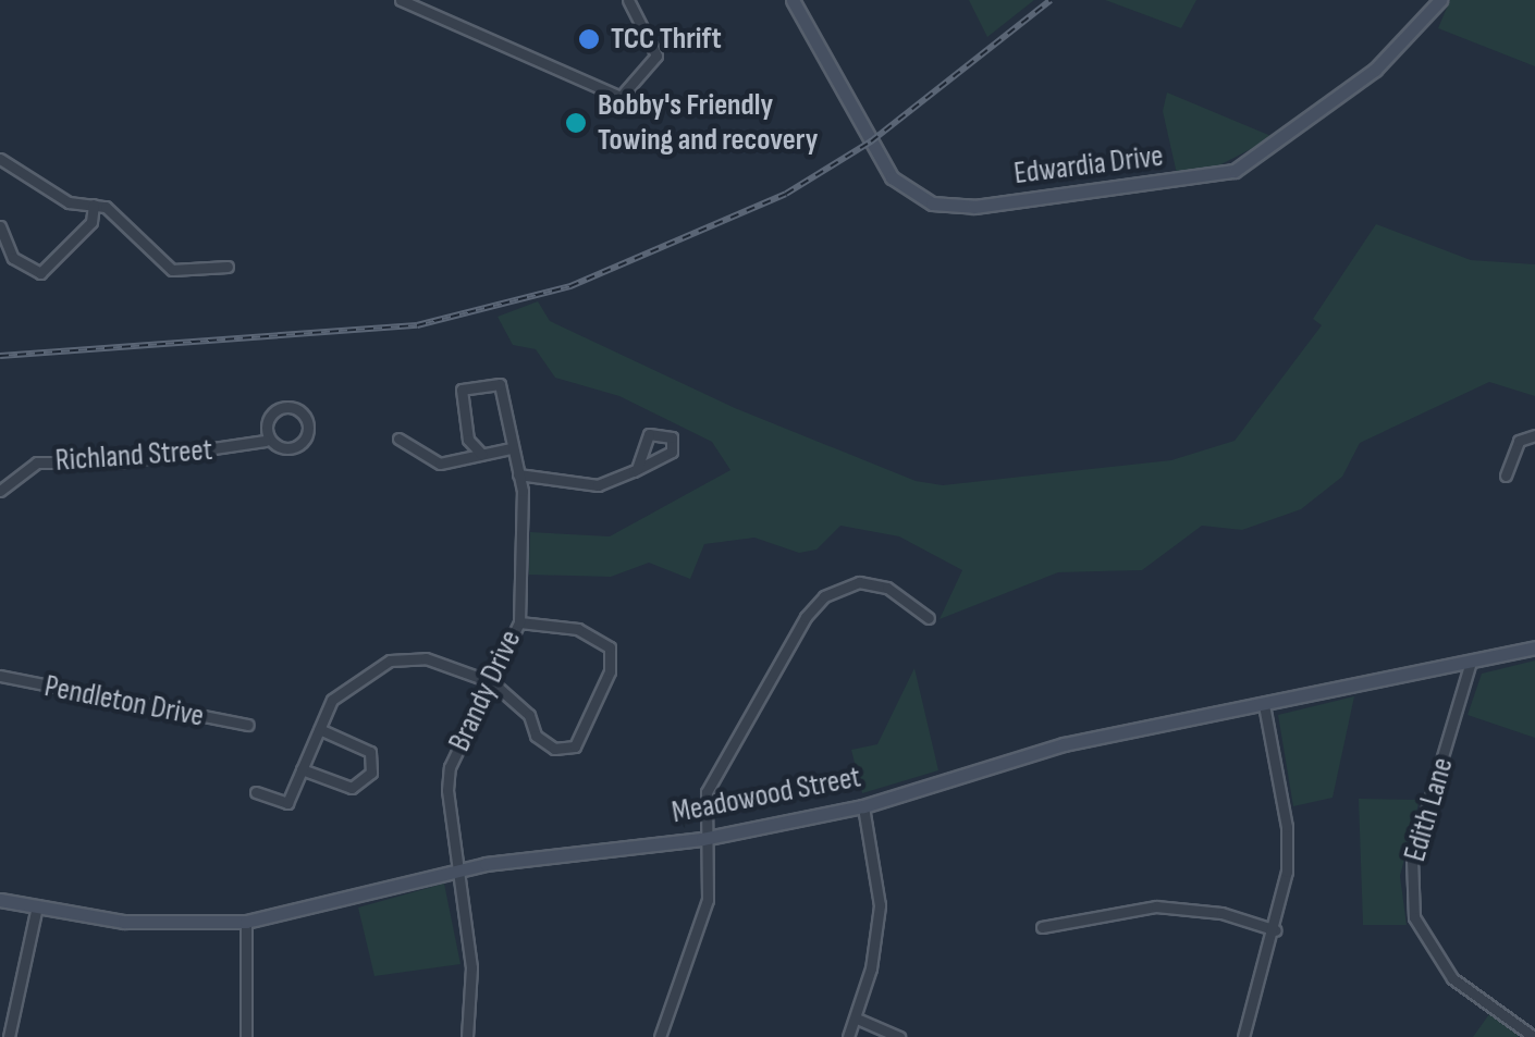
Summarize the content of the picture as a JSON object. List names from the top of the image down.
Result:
{
  "streets": {
    "street": [
      "Edwardia Drive",
      "Richland Street",
      "Brandy Drive",
      "Pendleton Drive",
      "Meadowood Street",
      "Edith Lane"
    ]
  },
  "crossings": [
    ["Brandy Drive", "Meadowood Street"],
    ["Meadowood Street", "Edith Lane"]
  ],
  "places": ["TCC Thrift", "Bobby's Friendly Towing and recovery"]
}
